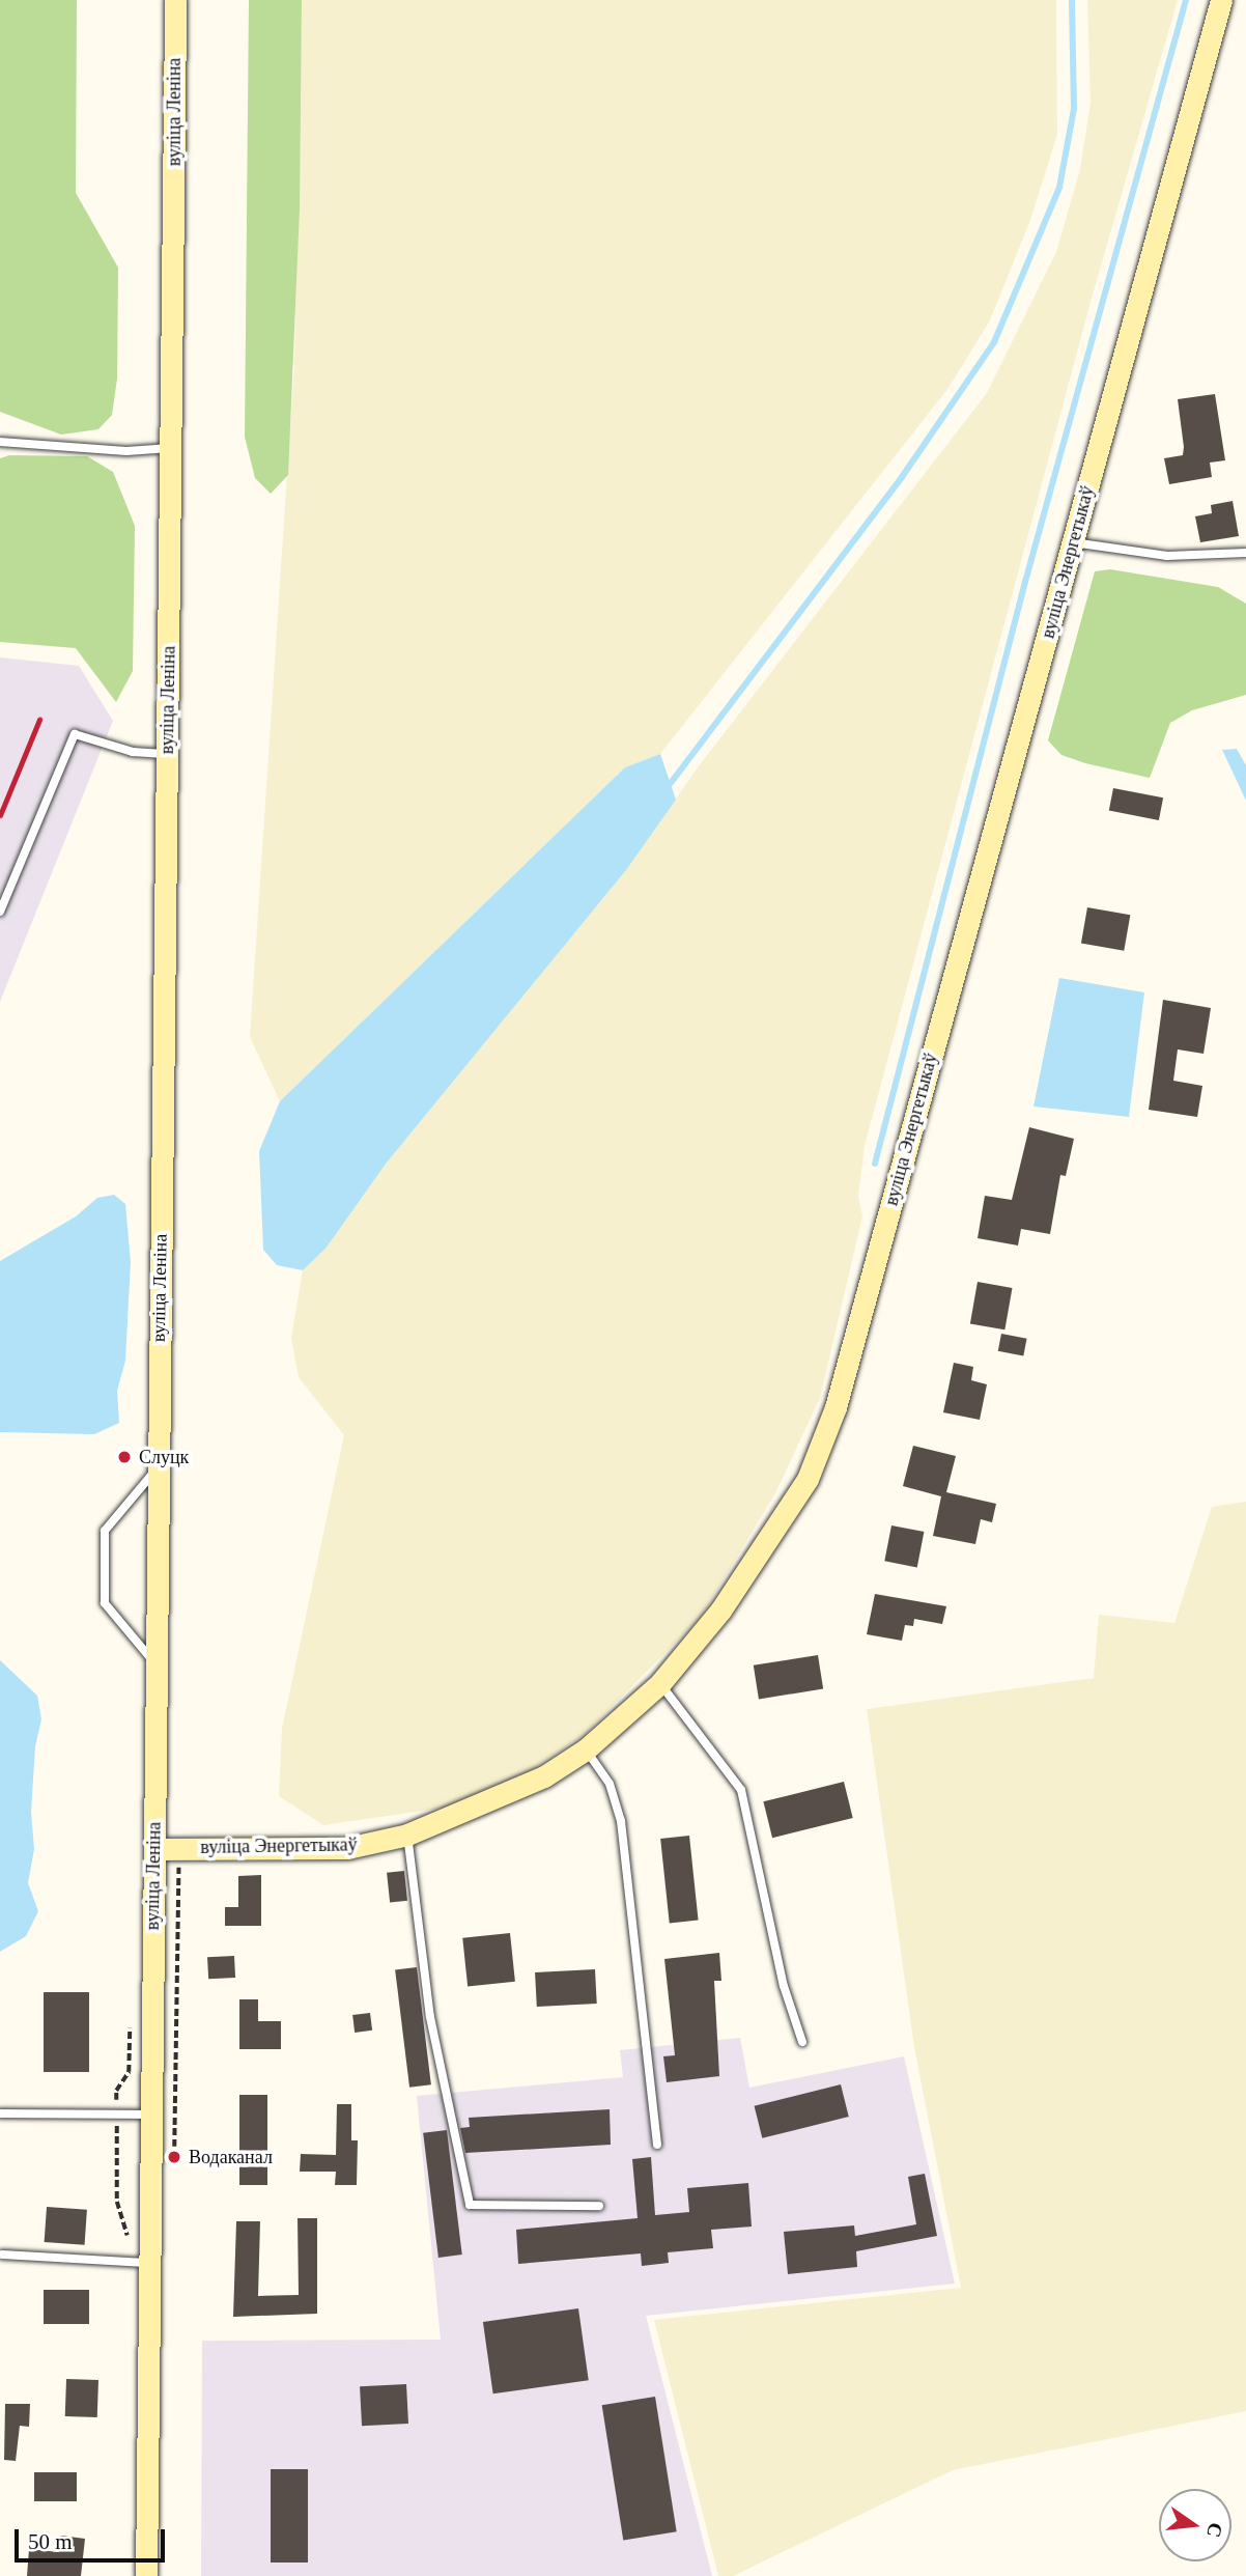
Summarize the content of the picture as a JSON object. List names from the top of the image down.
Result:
{
  "streets": {
    "main road": ["вуліца Леніна", "вуліца Энергетыкаў"]
  },
  "crossings": [
    ["вуліца Леніна", "вуліца Энергетыкаў"]
  ],
  "places": ["Слуцк", "Водаканал"],
  "scale_bar": "50 m",
  "north": "right"
}
